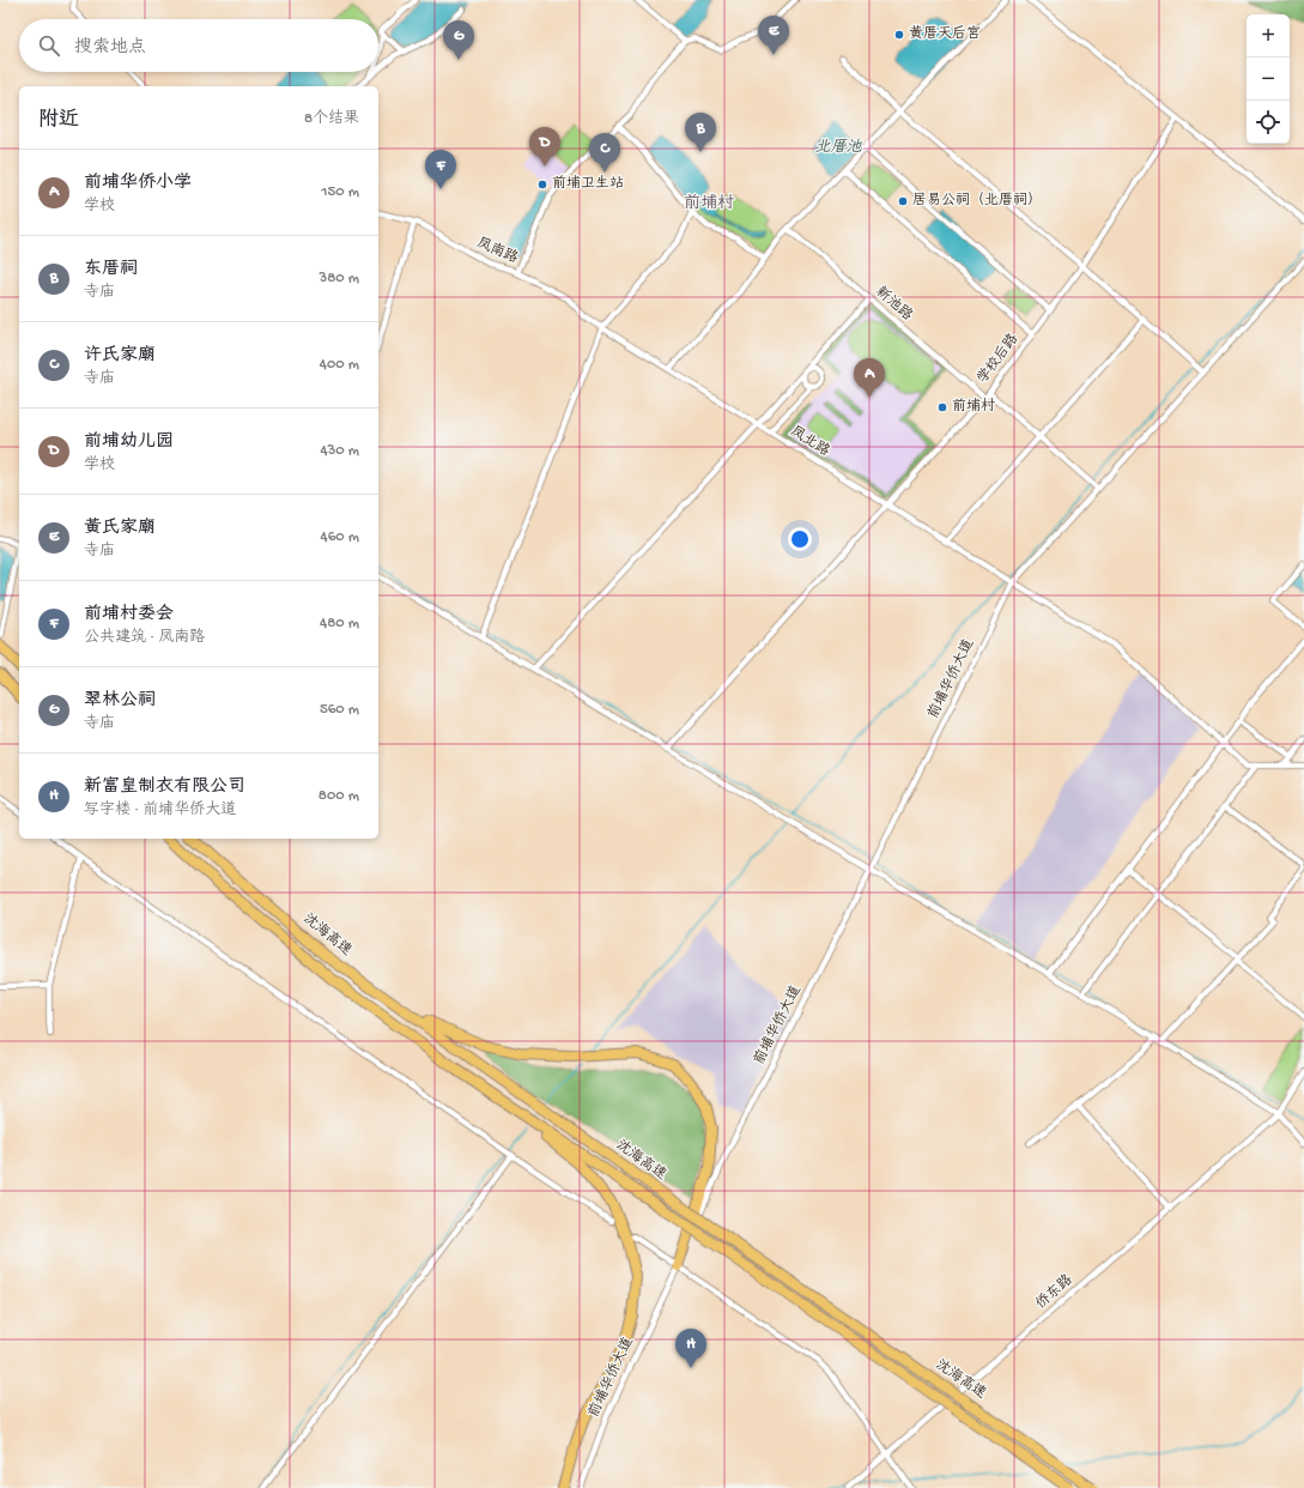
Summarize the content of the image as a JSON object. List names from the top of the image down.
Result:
{
  "streets": {
    "highway": ["沈海高速"],
    "street": [
      "凤南路",
      "新池路",
      "学校后路",
      "凤北路",
      "前埔华侨大道",
      "侨东路"
    ]
  },
  "crossings": [
    ["凤南路", "凤北路"],
    ["新池路", "学校后路"],
    ["新池路", "前埔华侨大道"],
    ["学校后路", "凤北路"],
    ["凤北路", "前埔华侨大道"]
  ],
  "districts": ["前埔村"],
  "water": ["北厝池"],
  "places": [
    "黄厝天后宫",
    "前埔卫生站",
    "居易公祠（北厝祠）",
    "前埔村"
  ],
  "page": {
    "map_buttons": ["+", "−"],
    "pins": [
      "E",
      "G",
      "B",
      "D",
      "C",
      "F",
      "A",
      "H"
    ],
    "search": "搜索地点",
    "heading": ["附近", "8个结果"],
    "list": [
      {
        "mark": "A",
        "name": "前埔华侨小学",
        "note": "学校",
        "value": "150 m"
      },
      {
        "mark": "B",
        "name": "东厝祠",
        "note": "寺庙",
        "value": "380 m"
      },
      {
        "mark": "C",
        "name": "许氏家廟",
        "note": "寺庙",
        "value": "400 m"
      },
      {
        "mark": "D",
        "name": "前埔幼儿园",
        "note": "学校",
        "value": "430 m"
      },
      {
        "mark": "E",
        "name": "黄氏家廟",
        "note": "寺庙",
        "value": "460 m"
      },
      {
        "mark": "F",
        "name": "前埔村委会",
        "note": "公共建筑 · 凤南路",
        "value": "480 m"
      },
      {
        "mark": "G",
        "name": "翠林公祠",
        "note": "寺庙",
        "value": "560 m"
      },
      {
        "mark": "H",
        "name": "新富皇制衣有限公司",
        "note": "写字楼 · 前埔华侨大道",
        "value": "800 m"
      }
    ]
  }
}
